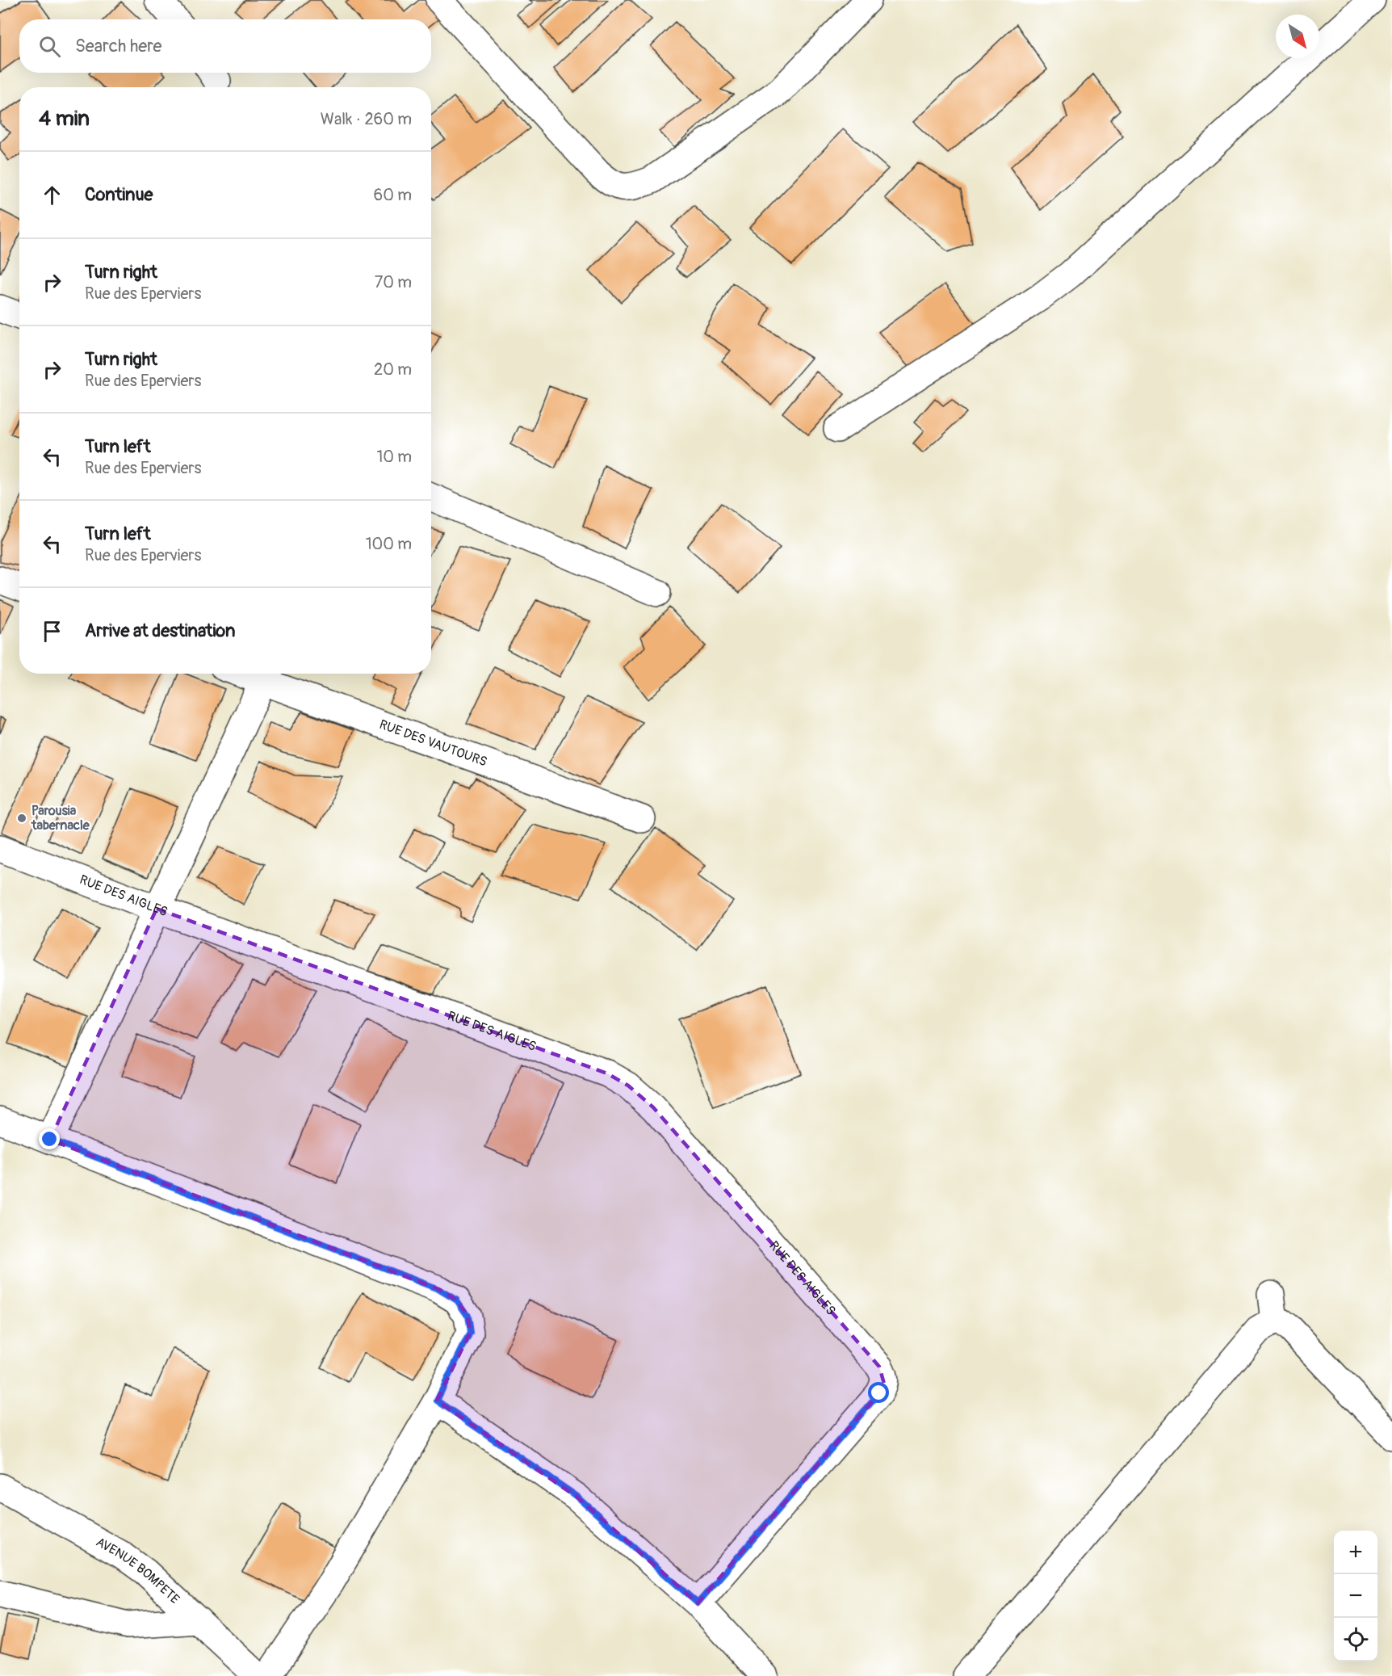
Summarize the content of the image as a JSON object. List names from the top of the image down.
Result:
{
  "streets": {
    "street": ["RUE DES VAUTOURS", "RUE DES AIGLES", "AVENUE BOMPETE"]
  },
  "places": ["Parousia tabernacle"],
  "north": "bottom right",
  "page": {
    "search": "Search here",
    "heading": ["4 min", "Walk · 260 m"],
    "list": [
      ["Continue", "60 m"],
      ["Turn right", "Rue des Eperviers", "70 m"],
      ["Turn right", "Rue des Eperviers", "20 m"],
      ["Turn left", "Rue des Eperviers", "10 m"],
      ["Turn left", "Rue des Eperviers", "100 m"],
      "Arrive at destination"
    ],
    "map_buttons": ["+", "−"]
  }
}
